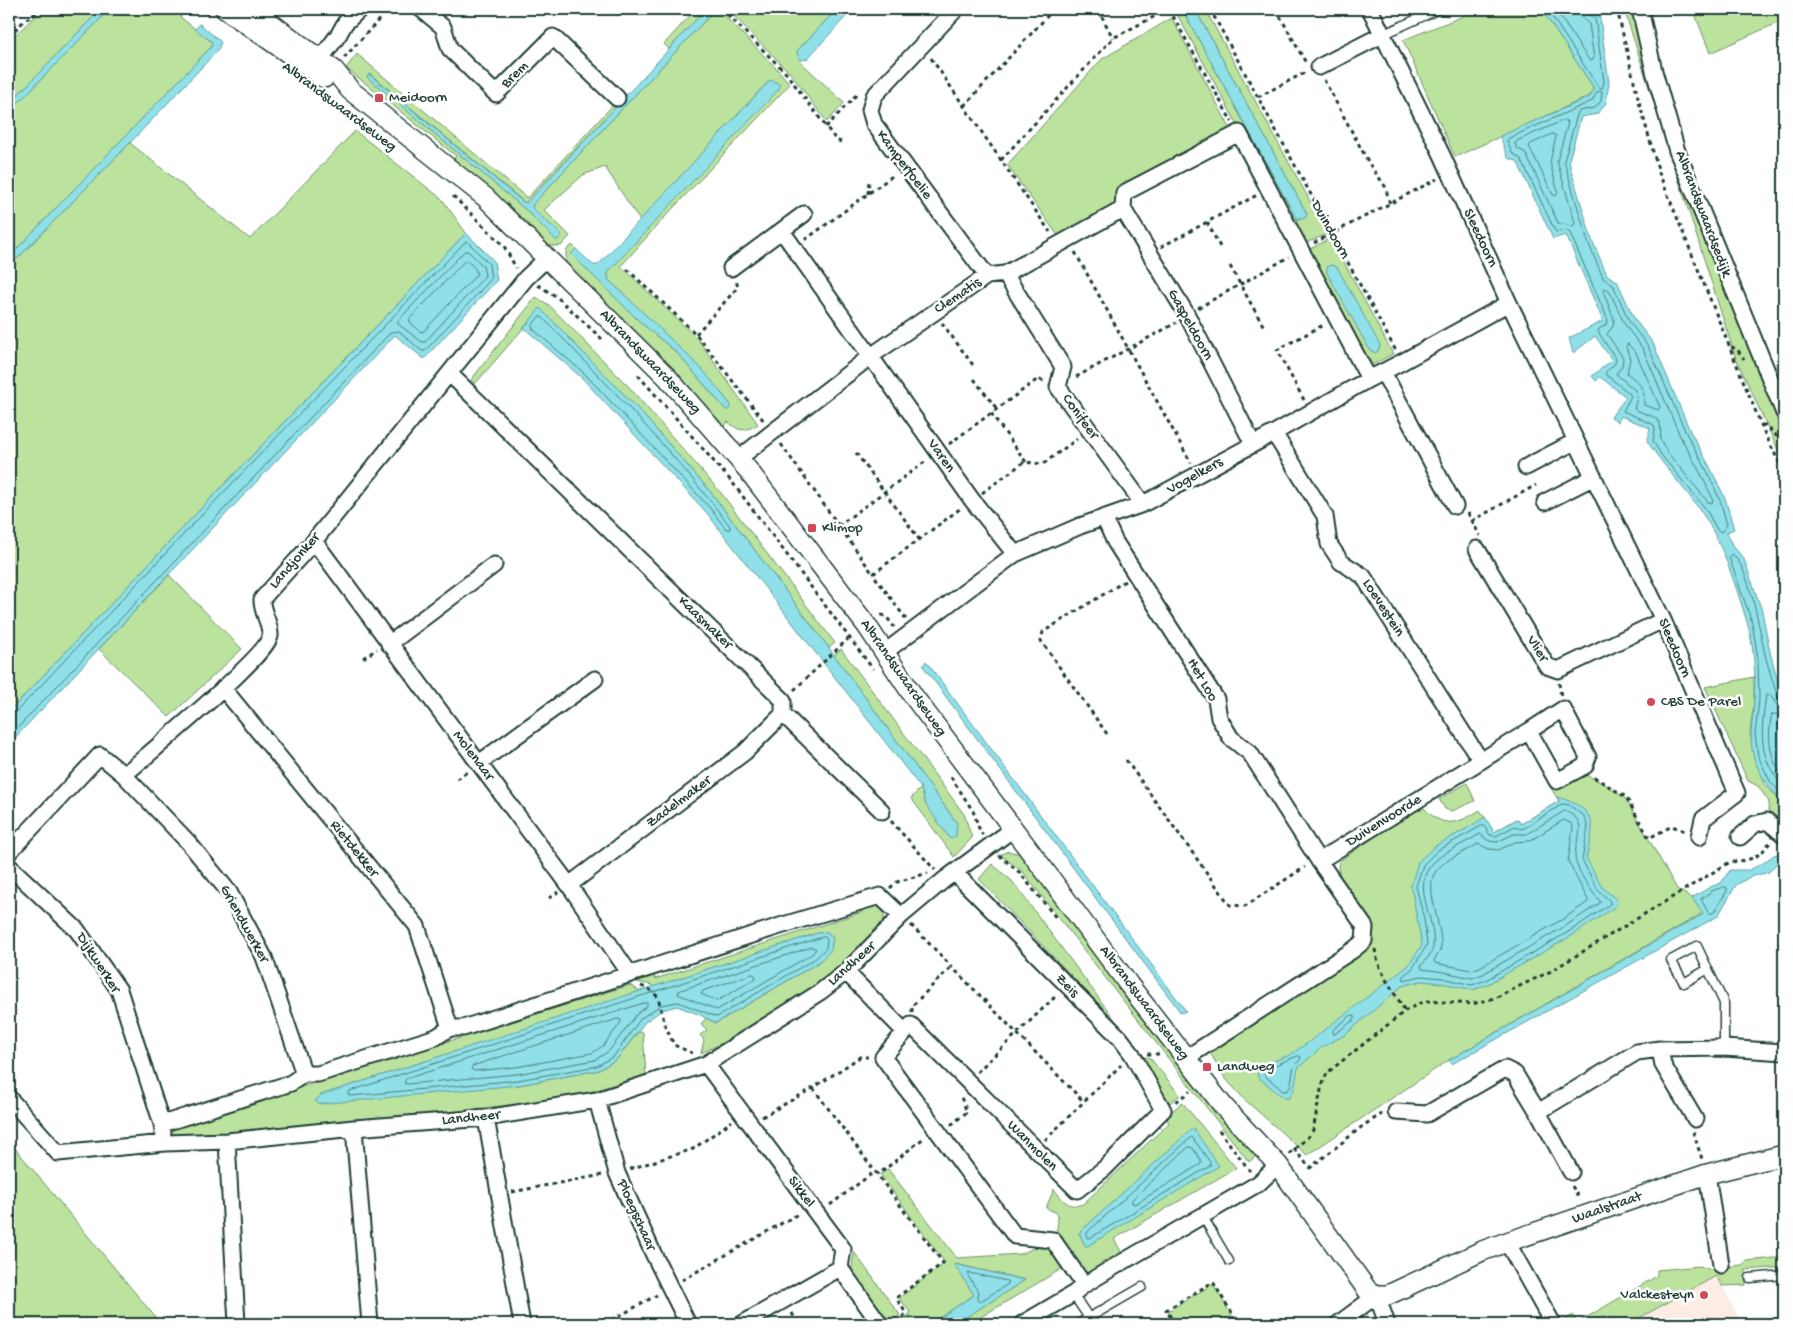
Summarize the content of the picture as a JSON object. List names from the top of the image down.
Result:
{
  "streets": {
    "street": [
      "Brem",
      "Albrandswaardseweg",
      "Kamperfoelie",
      "Albrandswaardsedijk",
      "Sleedoorn",
      "Clematis",
      "Gaspeldoorn",
      "Conifeer",
      "Varen",
      "Vogelkers",
      "Landjonker",
      "Loevestein",
      "Kaasmaker",
      "Vlier",
      "Het Loo",
      "Molenaar",
      "Zadelmaker",
      "Duivenvoorde",
      "Rietdekker",
      "Griendwerker",
      "Dijkwerker",
      "Landheer",
      "Zeis",
      "Wanmolen",
      "Sikkel",
      "Waalstraat",
      "Ploegschaar"
    ],
    "path": ["Duindoorn"]
  },
  "crossings": [
    ["Albrandswaardseweg", "Clematis"],
    ["Albrandswaardseweg", "Vogelkers"],
    ["Albrandswaardseweg", "Landjonker"],
    ["Albrandswaardseweg", "Kaasmaker"],
    ["Albrandswaardseweg", "Zadelmaker"],
    ["Albrandswaardseweg", "Landheer"],
    ["Albrandswaardseweg", "Waalstraat"],
    ["Kamperfoelie", "Clematis"],
    ["Duindoorn", "Vogelkers"],
    ["Sleedoorn", "Vogelkers"],
    ["Sleedoorn", "Vlier"],
    ["Clematis", "Gaspeldoorn"],
    ["Clematis", "Conifeer"],
    ["Clematis", "Varen"],
    ["Gaspeldoorn", "Vogelkers"],
    ["Conifeer", "Vogelkers"],
    ["Varen", "Vogelkers"],
    ["Vogelkers", "Loevestein"],
    ["Vogelkers", "Het Loo"],
    ["Landjonker", "Kaasmaker"],
    ["Landjonker", "Molenaar"],
    ["Landjonker", "Rietdekker"],
    ["Landjonker", "Griendwerker"],
    ["Loevestein", "Duivenvoorde"],
    ["Kaasmaker", "Zadelmaker"],
    ["Het Loo", "Duivenvoorde"],
    ["Molenaar", "Zadelmaker"],
    ["Dijkwerker", "Landheer"],
    ["Landheer", "Zeis"],
    ["Landheer", "Wanmolen"],
    ["Landheer", "Sikkel"],
    ["Landheer", "Ploegschaar"],
    ["Zeis", "Wanmolen"]
  ],
  "places": {
    "transit": ["Meidoorn", "Klimop", "Landweg"],
    "other": ["CBS De Parel", "Valckesteyn"]
  }
}
